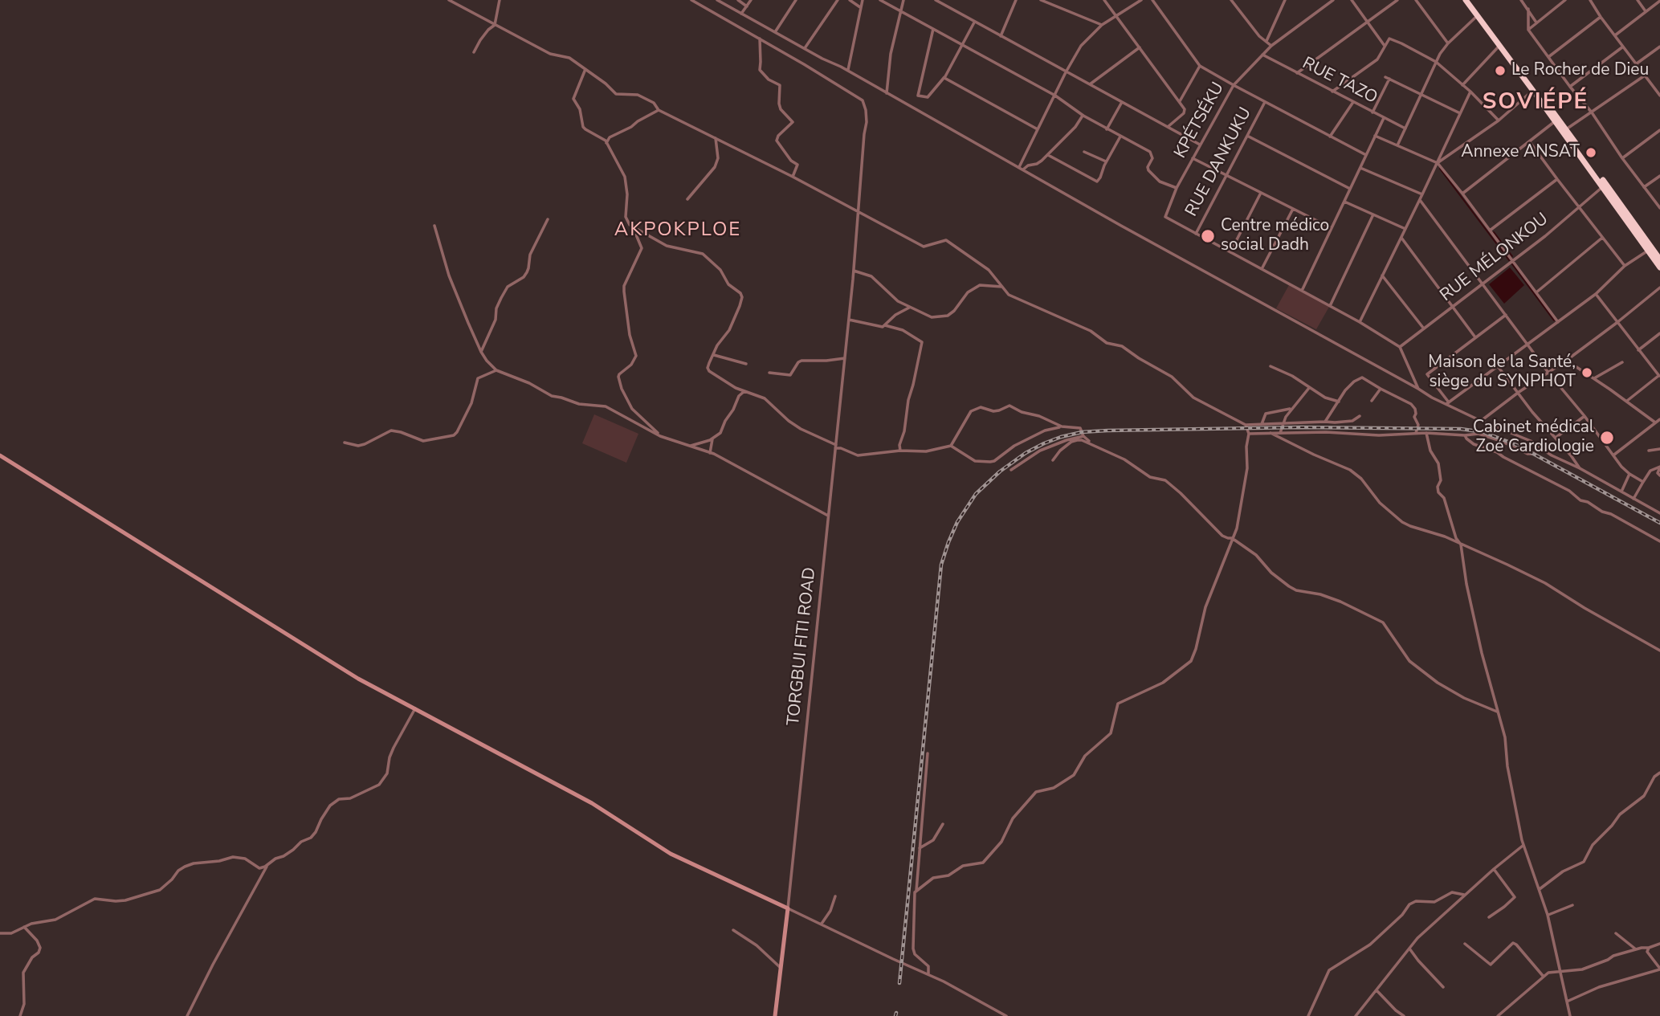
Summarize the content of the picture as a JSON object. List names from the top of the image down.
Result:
{
  "streets": {
    "street": [
      "RUE TAZO",
      "KPÉTSÉKU",
      "RUE DANKUKU",
      "RUE MÉLONKOU",
      "TORGBUI FITI ROAD"
    ]
  },
  "crossings": [
    ["RUE TAZO", "KPÉTSÉKU"],
    ["KPÉTSÉKU", "RUE DANKUKU"]
  ],
  "districts": ["SOVIÉPÉ", "AKPOKPLOE"],
  "places": [
    "Le Rocher de Dieu",
    "Annexe ANSAT",
    "Centre médico social Dadh",
    "Maison de la Santé, siège du SYNPHOT",
    "Cabinet médical Zoé Cardiologie"
  ]
}
